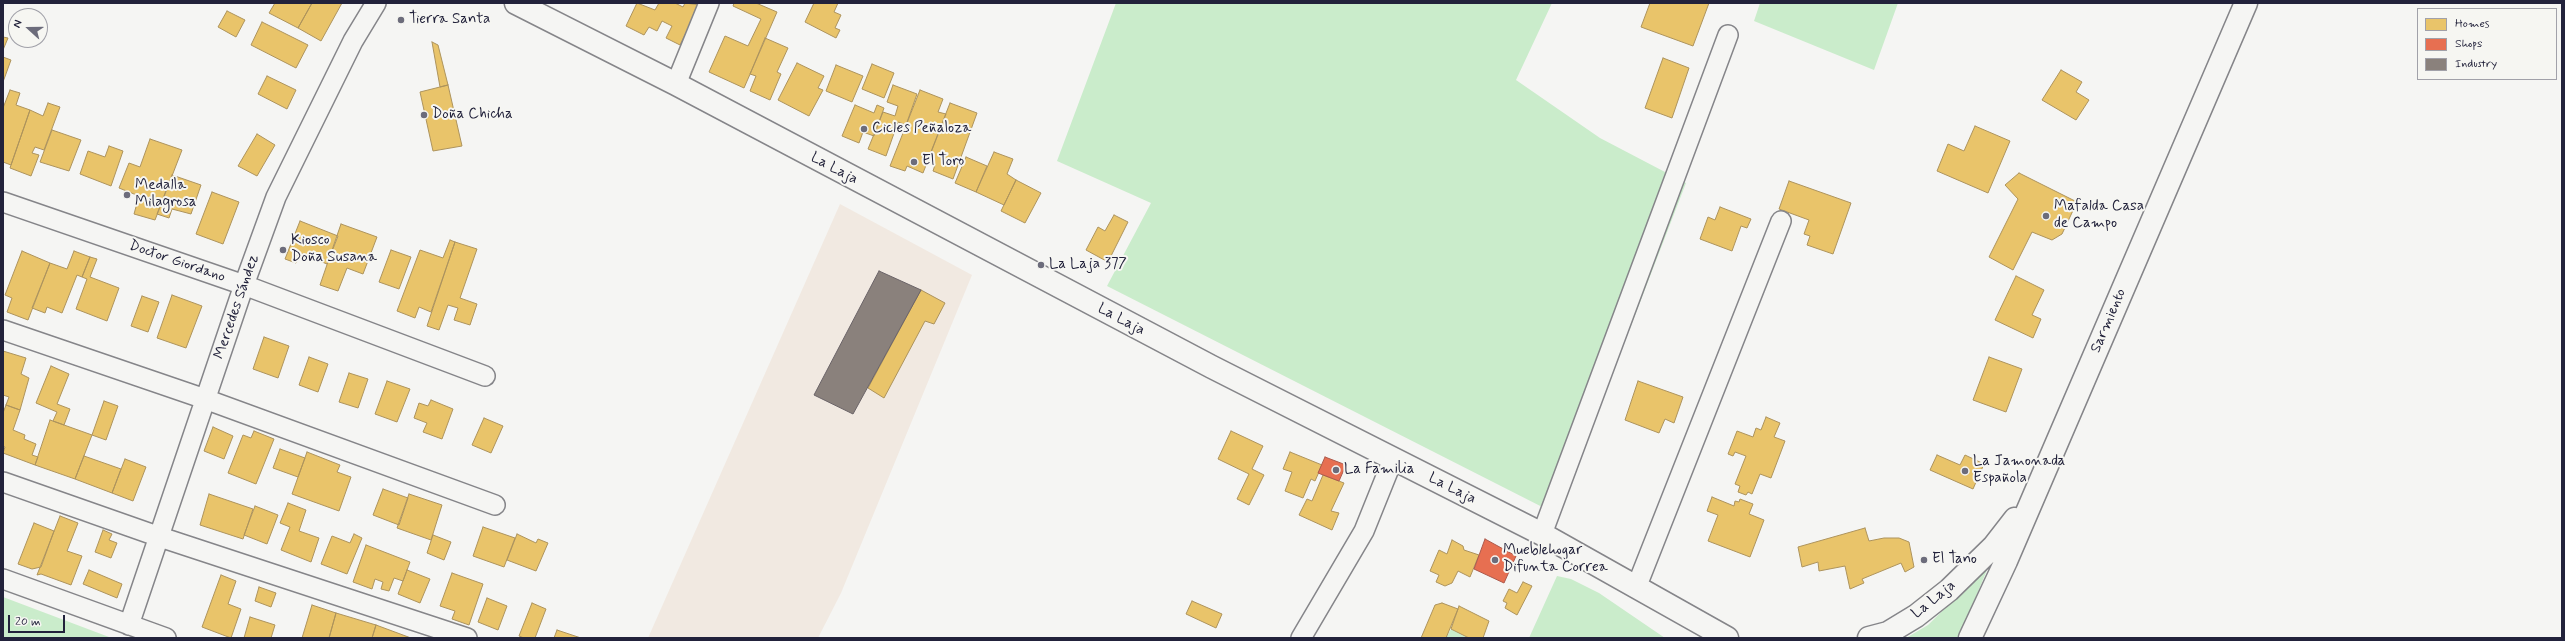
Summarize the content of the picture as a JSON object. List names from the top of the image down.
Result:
{
  "streets": {
    "main road": ["La Laja", "Sarmiento"],
    "street": ["Doctor Giordano", "Mercedes Sández"]
  },
  "crossings": [
    ["La Laja", "Sarmiento"],
    ["Doctor Giordano", "Mercedes Sández"]
  ],
  "places": [
    "Tierra Santa",
    "Doña Chicha",
    "Cicles Peñaloza",
    "El Toro",
    "Medalla Milagrosa",
    "Mafalda Casa de Campo",
    "Kiosco Doña Susana",
    "La Laja 377",
    "La Familia",
    "La Jamonada Española",
    "Mueblehogar Difunta Correa",
    "El Tano"
  ],
  "legend": ["Homes", "Shops", "Industry"],
  "scale_bar": "20 m",
  "north": "left"
}
